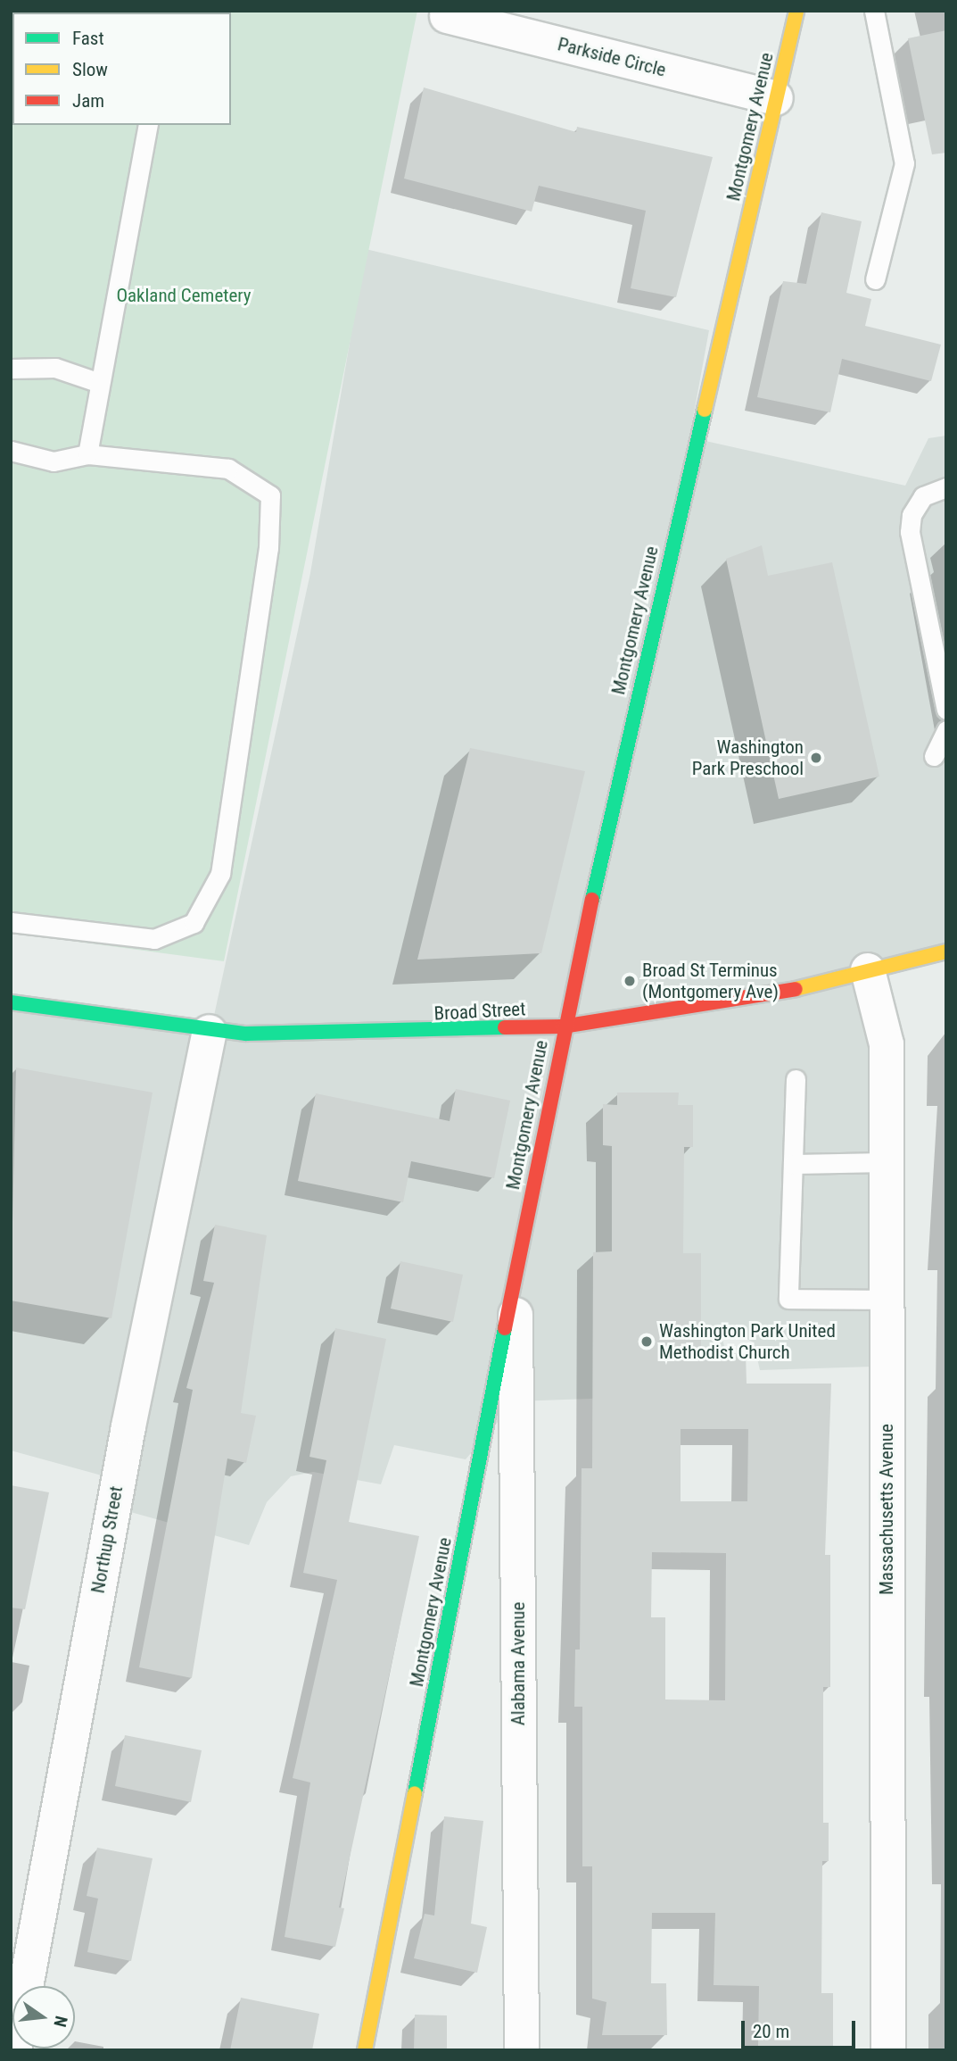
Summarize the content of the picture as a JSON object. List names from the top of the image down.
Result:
{
  "streets": {
    "street": [
      "Parkside Circle",
      "Montgomery Avenue",
      "Broad Street",
      "Massachusetts Avenue",
      "Northup Street",
      "Alabama Avenue"
    ]
  },
  "crossings": [
    ["Parkside Circle", "Montgomery Avenue"],
    ["Montgomery Avenue", "Broad Street"],
    ["Montgomery Avenue", "Alabama Avenue"],
    ["Broad Street", "Massachusetts Avenue"],
    ["Broad Street", "Northup Street"]
  ],
  "parks": ["Oakland Cemetery"],
  "places": ["Washington Park Preschool", "Broad St Terminus (Montgomery Ave)", "Washington Park United Methodist Church"],
  "legend": ["Fast", "Slow", "Jam"],
  "scale_bar": "20 m",
  "north": "right"
}
